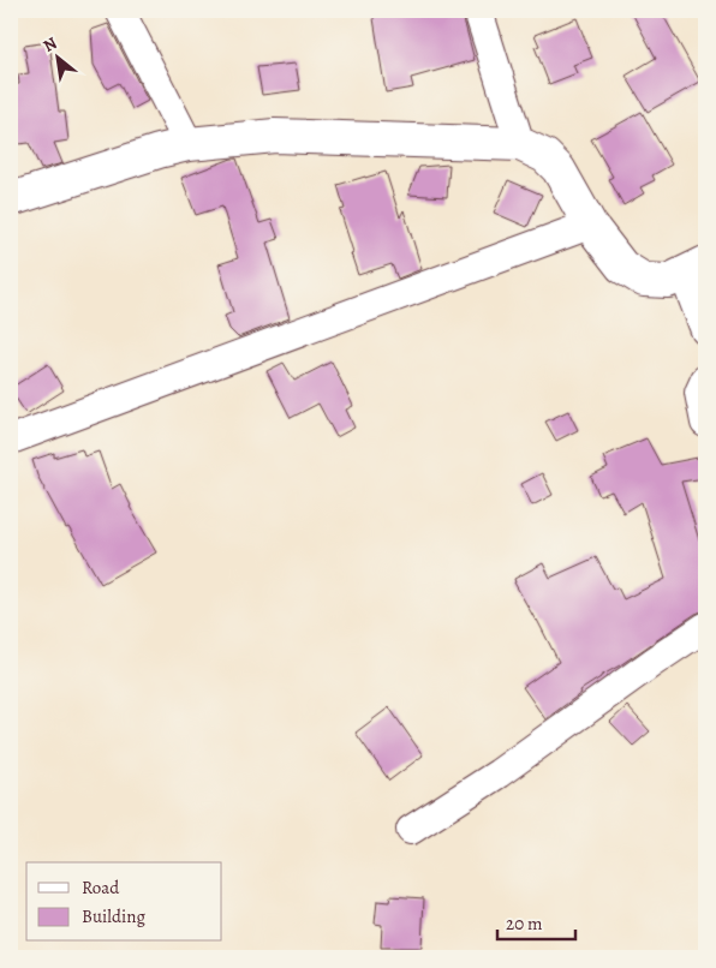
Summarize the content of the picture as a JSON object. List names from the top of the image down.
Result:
{
  "legend": ["Road", "Building"],
  "scale_bar": "20 m",
  "north": "top left"
}
